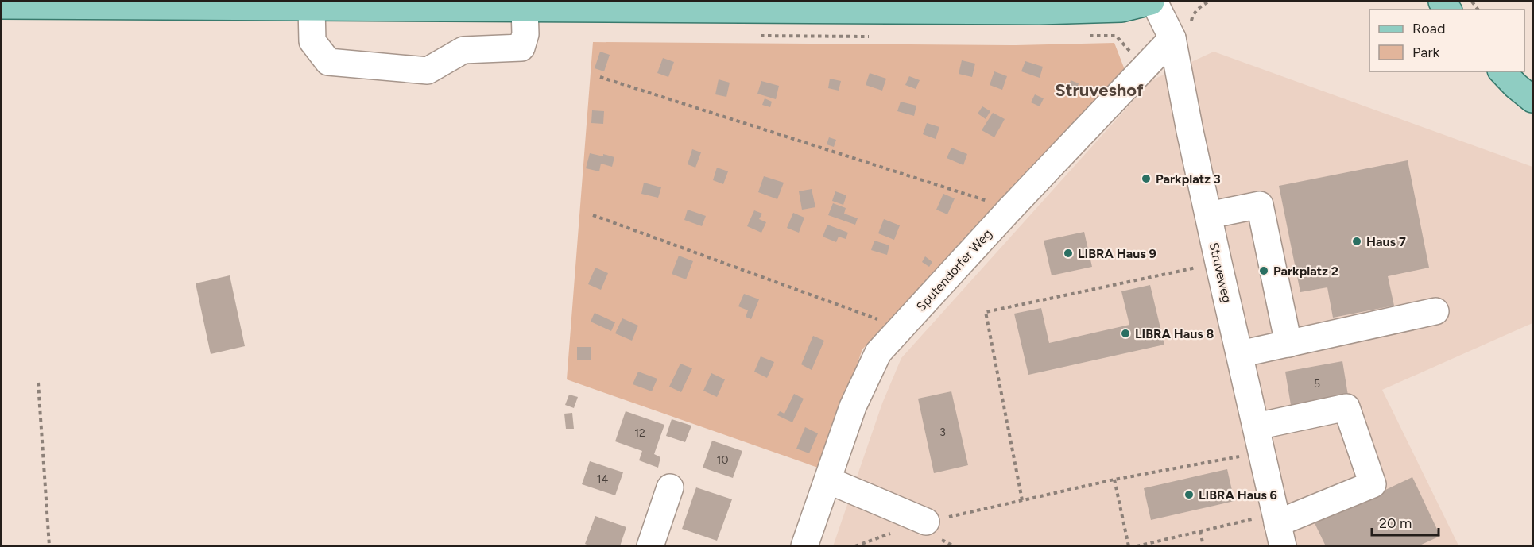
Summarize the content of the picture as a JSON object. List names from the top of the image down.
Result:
{
  "streets": {
    "street": ["Sputendorfer Weg", "Struveweg"]
  },
  "crossings": [
    ["Sputendorfer Weg", "Struveweg"]
  ],
  "districts": ["Struveshof"],
  "places": [
    "Parkplatz 3",
    "Haus 7",
    "LIBRA Haus 9",
    "Parkplatz 2",
    "LIBRA Haus 8",
    "LIBRA Haus 6"
  ],
  "house_numbers": [
    "5",
    "3",
    "12",
    "10",
    "14"
  ],
  "legend": ["Road", "Park"],
  "scale_bar": "20 m"
}
